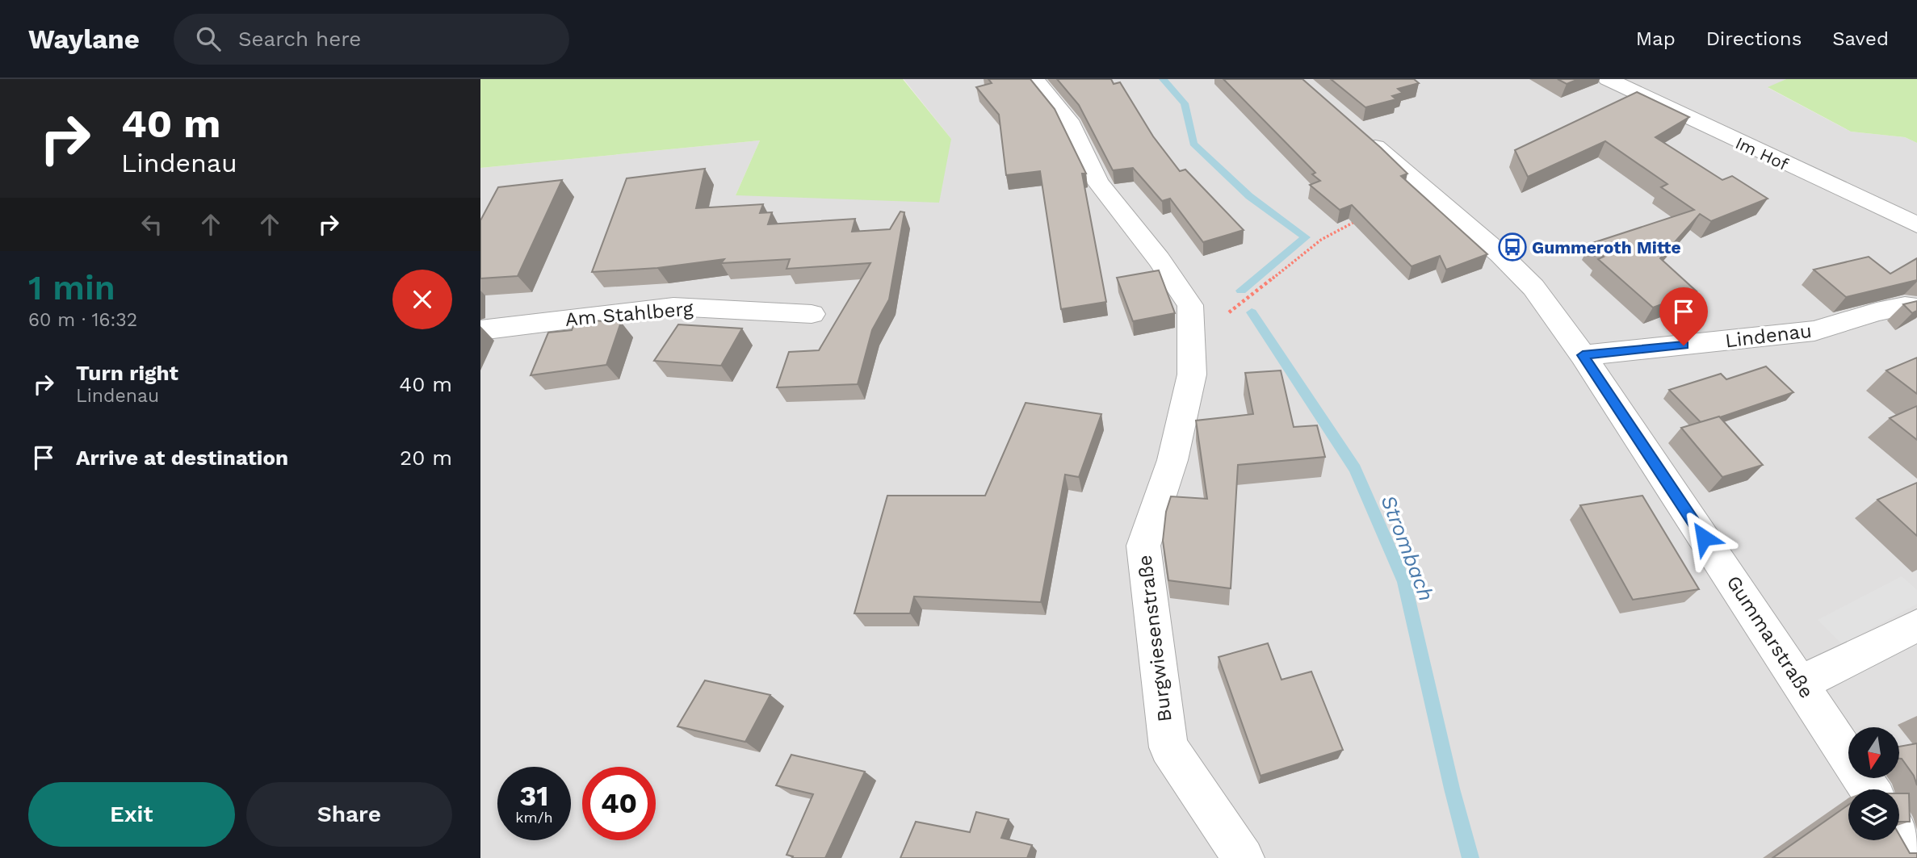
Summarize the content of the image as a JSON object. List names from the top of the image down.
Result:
{
  "streets": {
    "street": [
      "Im Hof",
      "Am Stahlberg",
      "Lindenau",
      "Gummarstraße",
      "Burgwiesenstraße"
    ]
  },
  "crossings": [
    ["Lindenau", "Gummarstraße"]
  ],
  "water": ["Strombach"],
  "places": {
    "bus stop": ["Gummeroth Mitte"]
  },
  "north": "bottom",
  "page": {
    "header": "Waylane",
    "search": "Search here",
    "nav": ["Map", "Directions", "Saved"],
    "turn": ["40 m", "Lindenau"],
    "heading": ["1 min", "60 m · 16:32"],
    "list": [
      {
        "name": "Turn right",
        "note": "Lindenau",
        "value": "40 m"
      },
      {
        "name": "Arrive at destination",
        "value": "20 m"
      }
    ],
    "speed": "31 km/h",
    "limit": "40",
    "buttons": ["Exit", "Share"]
  }
}
